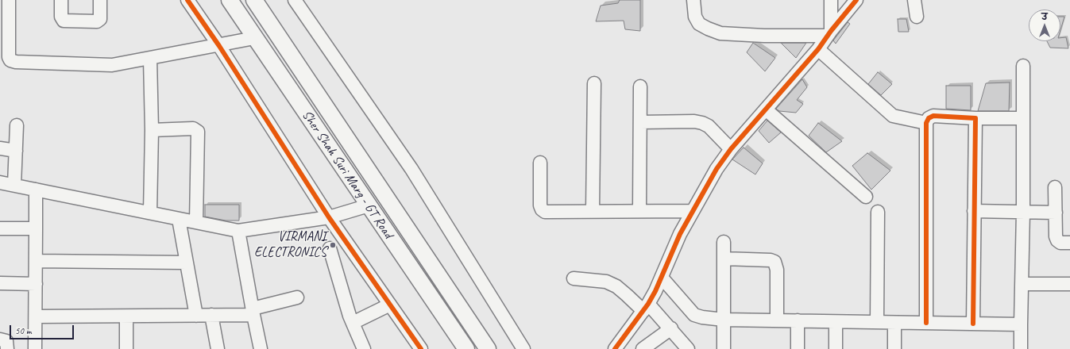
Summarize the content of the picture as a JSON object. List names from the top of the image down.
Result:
{
  "streets": {
    "main road": ["Sher Shah Suri Marg - GT Road"]
  },
  "places": ["VIRMANI ELECTRONICS"],
  "scale_bar": "50 m",
  "north": "top"
}
